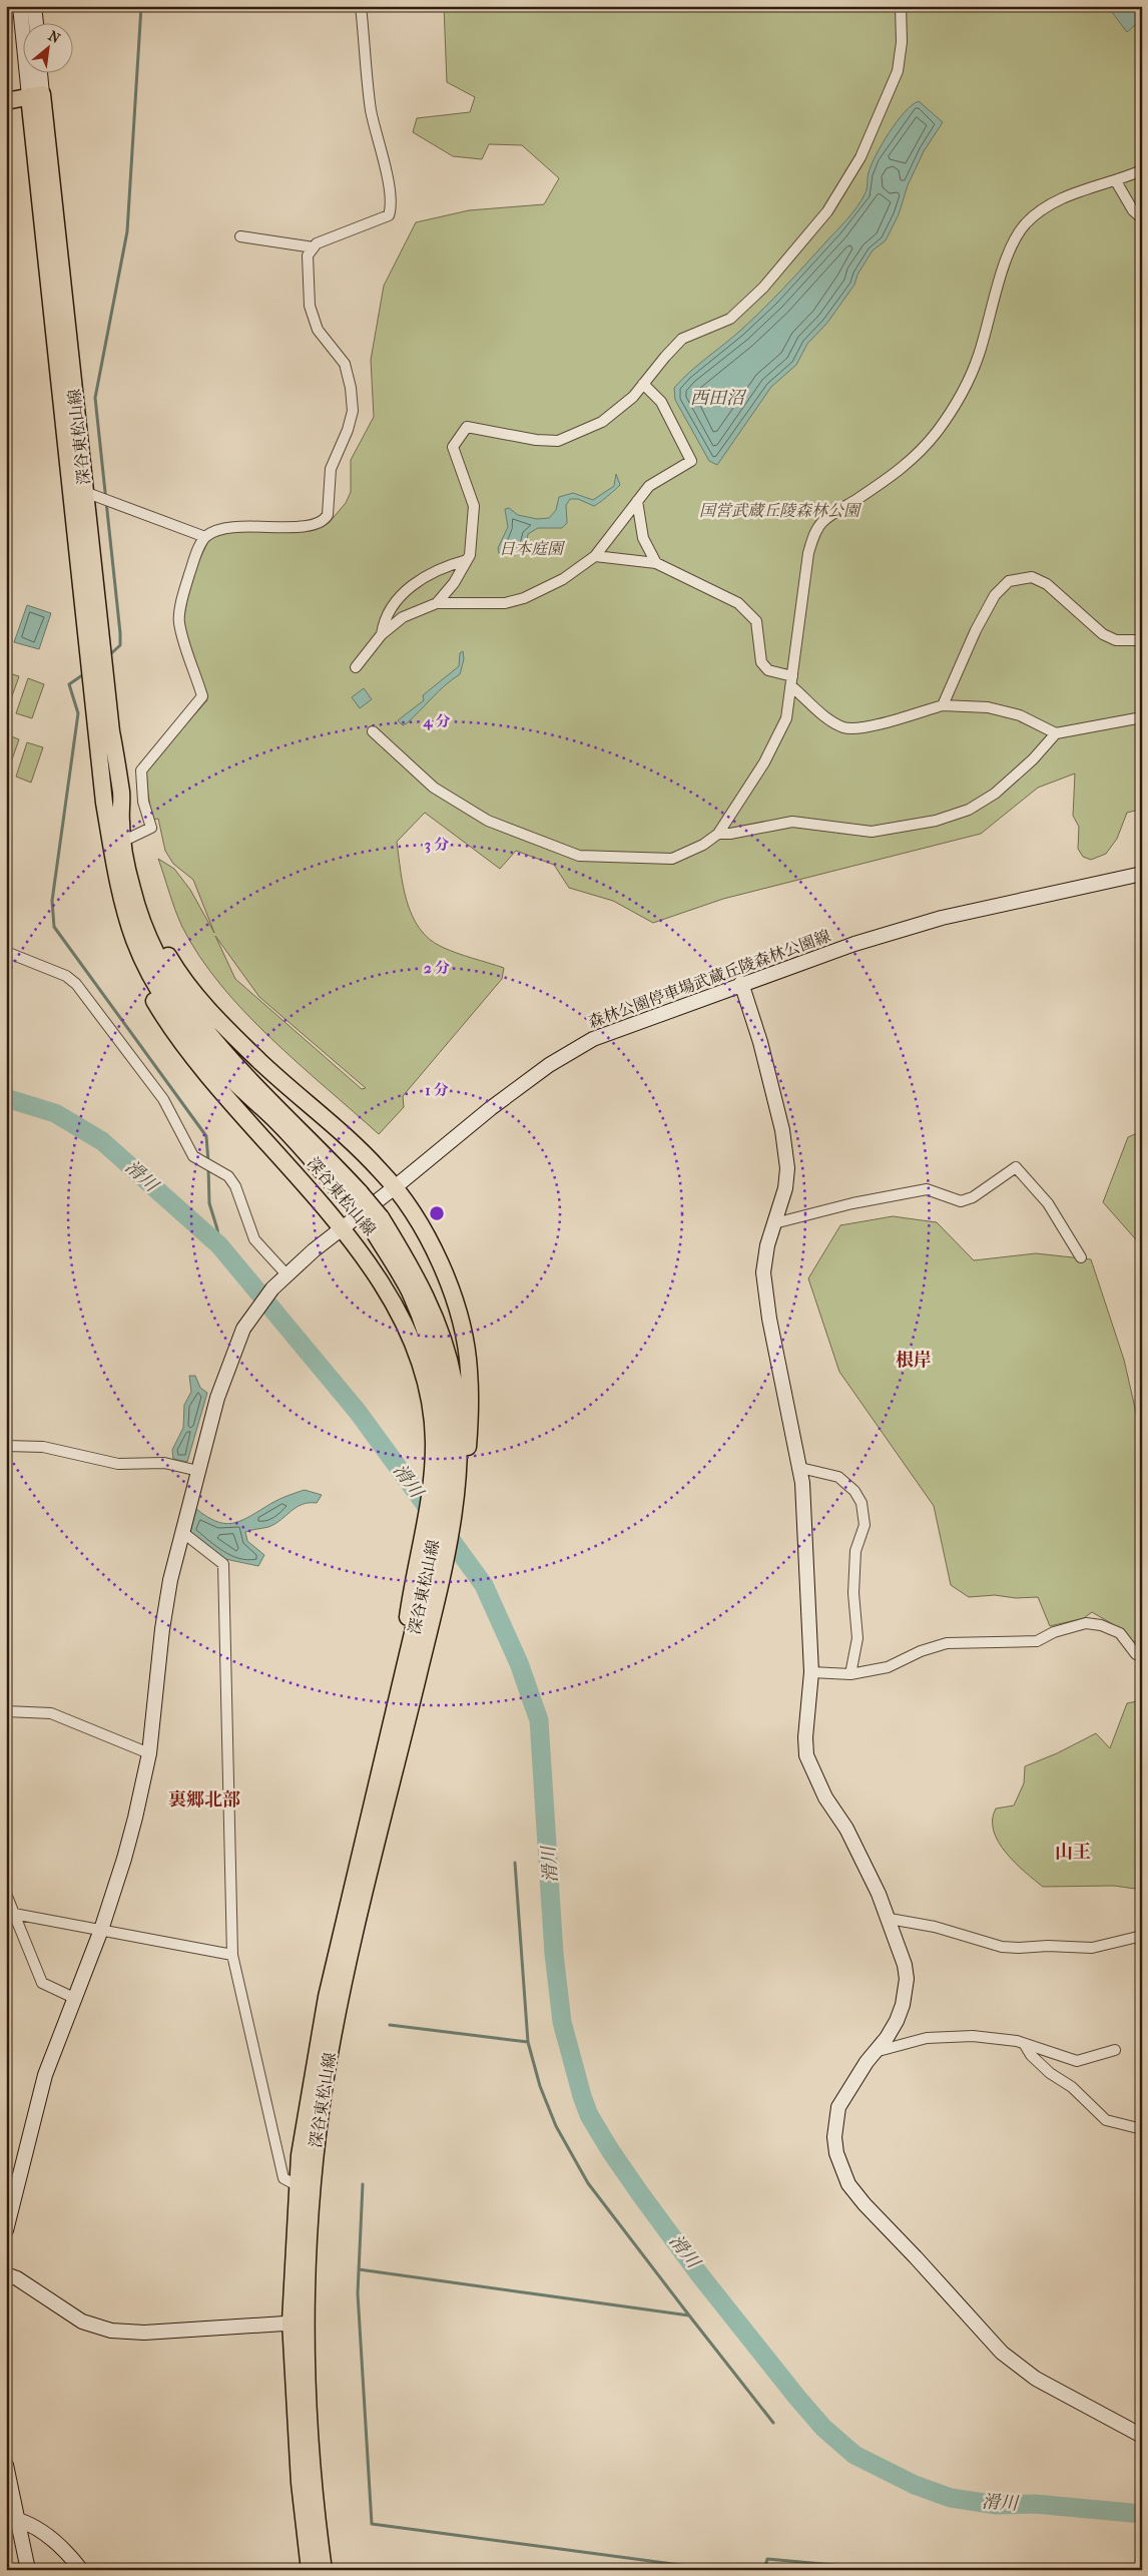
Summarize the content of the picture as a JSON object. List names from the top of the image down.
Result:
{
  "streets": {
    "main road": ["深谷東松山線"],
    "street": ["森林公園停車場武蔵丘陵森林公園線"]
  },
  "crossings": [
    ["深谷東松山線", "森林公園停車場武蔵丘陵森林公園線"]
  ],
  "districts": ["根岸", "裏郷北部", "山王"],
  "water": ["西田沼", "滑川"],
  "parks": ["国営武蔵丘陵森林公園", "日本庭園"],
  "north": "top right",
  "rings": [
    "4 分",
    "3 分",
    "2 分",
    "1 分"
  ]
}
